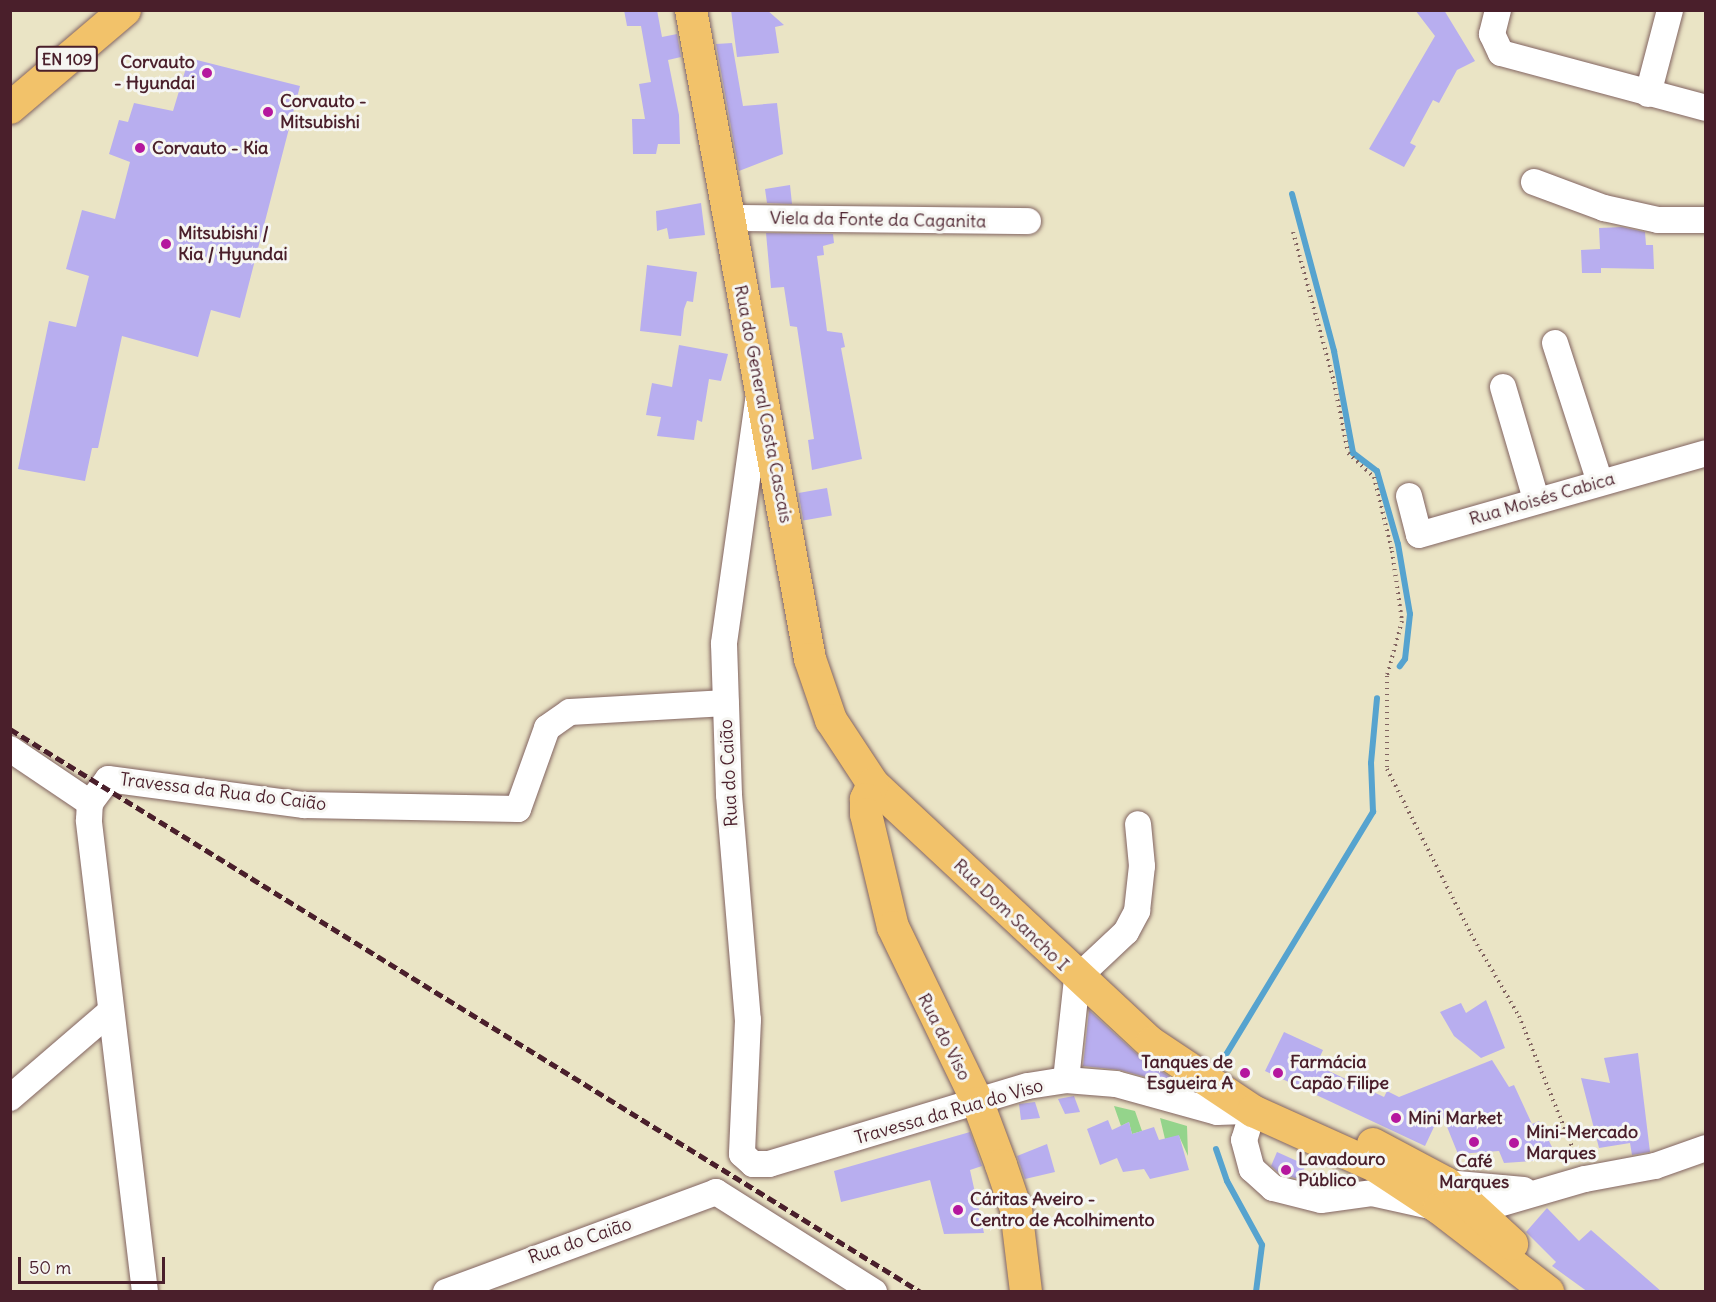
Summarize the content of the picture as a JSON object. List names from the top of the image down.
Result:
{
  "streets": {
    "main road": [
      "EN 109",
      "Rua do General Costa Cascais",
      "Rua Dom Sancho I",
      "Rua do Viso"
    ],
    "street": [
      "Viela da Fonte da Caganita",
      "Rua Moisés Cabica",
      "Rua do Caião",
      "Travessa da Rua do Caião",
      "Travessa da Rua do Viso"
    ]
  },
  "crossings": [
    ["Viela da Fonte da Caganita", "Rua do General Costa Cascais"],
    ["Rua do General Costa Cascais", "Rua do Caião"],
    ["Rua do General Costa Cascais", "Rua Dom Sancho I"],
    ["Rua do General Costa Cascais", "Rua do Viso"],
    ["Rua do Caião", "Travessa da Rua do Caião"],
    ["Rua do Caião", "Travessa da Rua do Viso"],
    ["Rua Dom Sancho I", "Rua do Viso"],
    ["Rua Dom Sancho I", "Travessa da Rua do Viso"],
    ["Rua do Viso", "Travessa da Rua do Viso"]
  ],
  "places": [
    "Corvauto - Hyundai",
    "Corvauto - Mitsubishi",
    "Corvauto - Kia",
    "Mitsubishi / Kia / Hyundai",
    "Tanques de Esgueira A",
    "Farmácia Capão Filipe",
    "Mini Market",
    "Café Marques",
    "Mini-Mercado Marques",
    "Lavadouro Público",
    "Cáritas Aveiro - Centro de Acolhimento"
  ],
  "scale_bar": "50 m"
}
